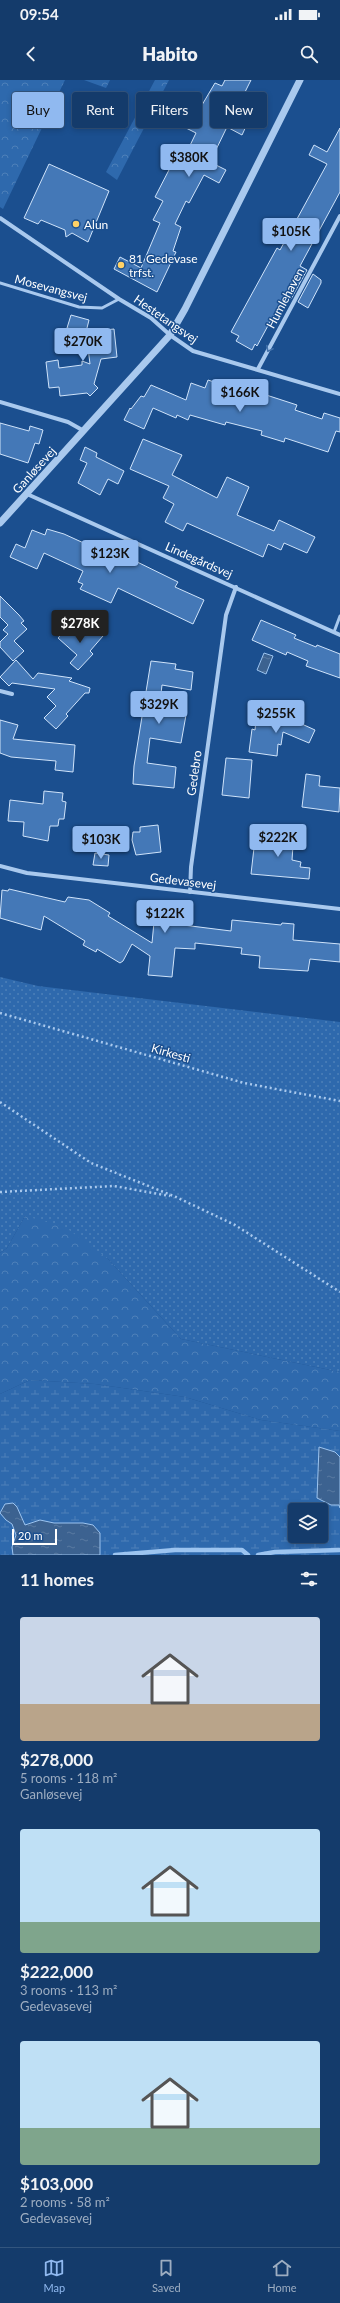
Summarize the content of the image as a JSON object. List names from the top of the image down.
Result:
{
  "streets": {
    "street": [
      "Humlehaven",
      "Hestetangsvej",
      "Ganløsevej",
      "Lindegårdsvej",
      "Gedebro",
      "Gedevasevej"
    ],
    "lane": ["Mosevangsvej"],
    "path": ["Kirkesti"]
  },
  "crossings": [
    ["Mosevangsvej", "Hestetangsvej"],
    ["Humlehaven", "Hestetangsvej"],
    ["Hestetangsvej", "Ganløsevej"],
    ["Ganløsevej", "Lindegårdsvej"],
    ["Lindegårdsvej", "Gedebro"],
    ["Gedebro", "Gedevasevej"]
  ],
  "one_way": ["Humlehaven"],
  "places": ["Alun", "81 Gedevase trfst."],
  "scale_bar": "20 m",
  "page": {
    "status": "09:54",
    "header": "Habito",
    "chip": [
      "Buy",
      "Rent",
      "Filters",
      "New"
    ],
    "price": [
      "$380K",
      "$105K",
      "$270K",
      "$166K",
      "$123K",
      "$278K",
      "$329K",
      "$255K",
      "$222K",
      "$103K",
      "$122K"
    ],
    "scale": "20 m",
    "heading": "11 homes",
    "list": [
      {
        "name": "$278,000",
        "note": "5 rooms · 118 m² · Ganløsevej"
      },
      {
        "name": "$222,000",
        "note": "3 rooms · 113 m² · Gedevasevej"
      },
      {
        "name": "$103,000",
        "note": "2 rooms · 58 m² · Gedevasevej"
      }
    ],
    "tabs": ["Map", "Saved", "Home"]
  }
}
